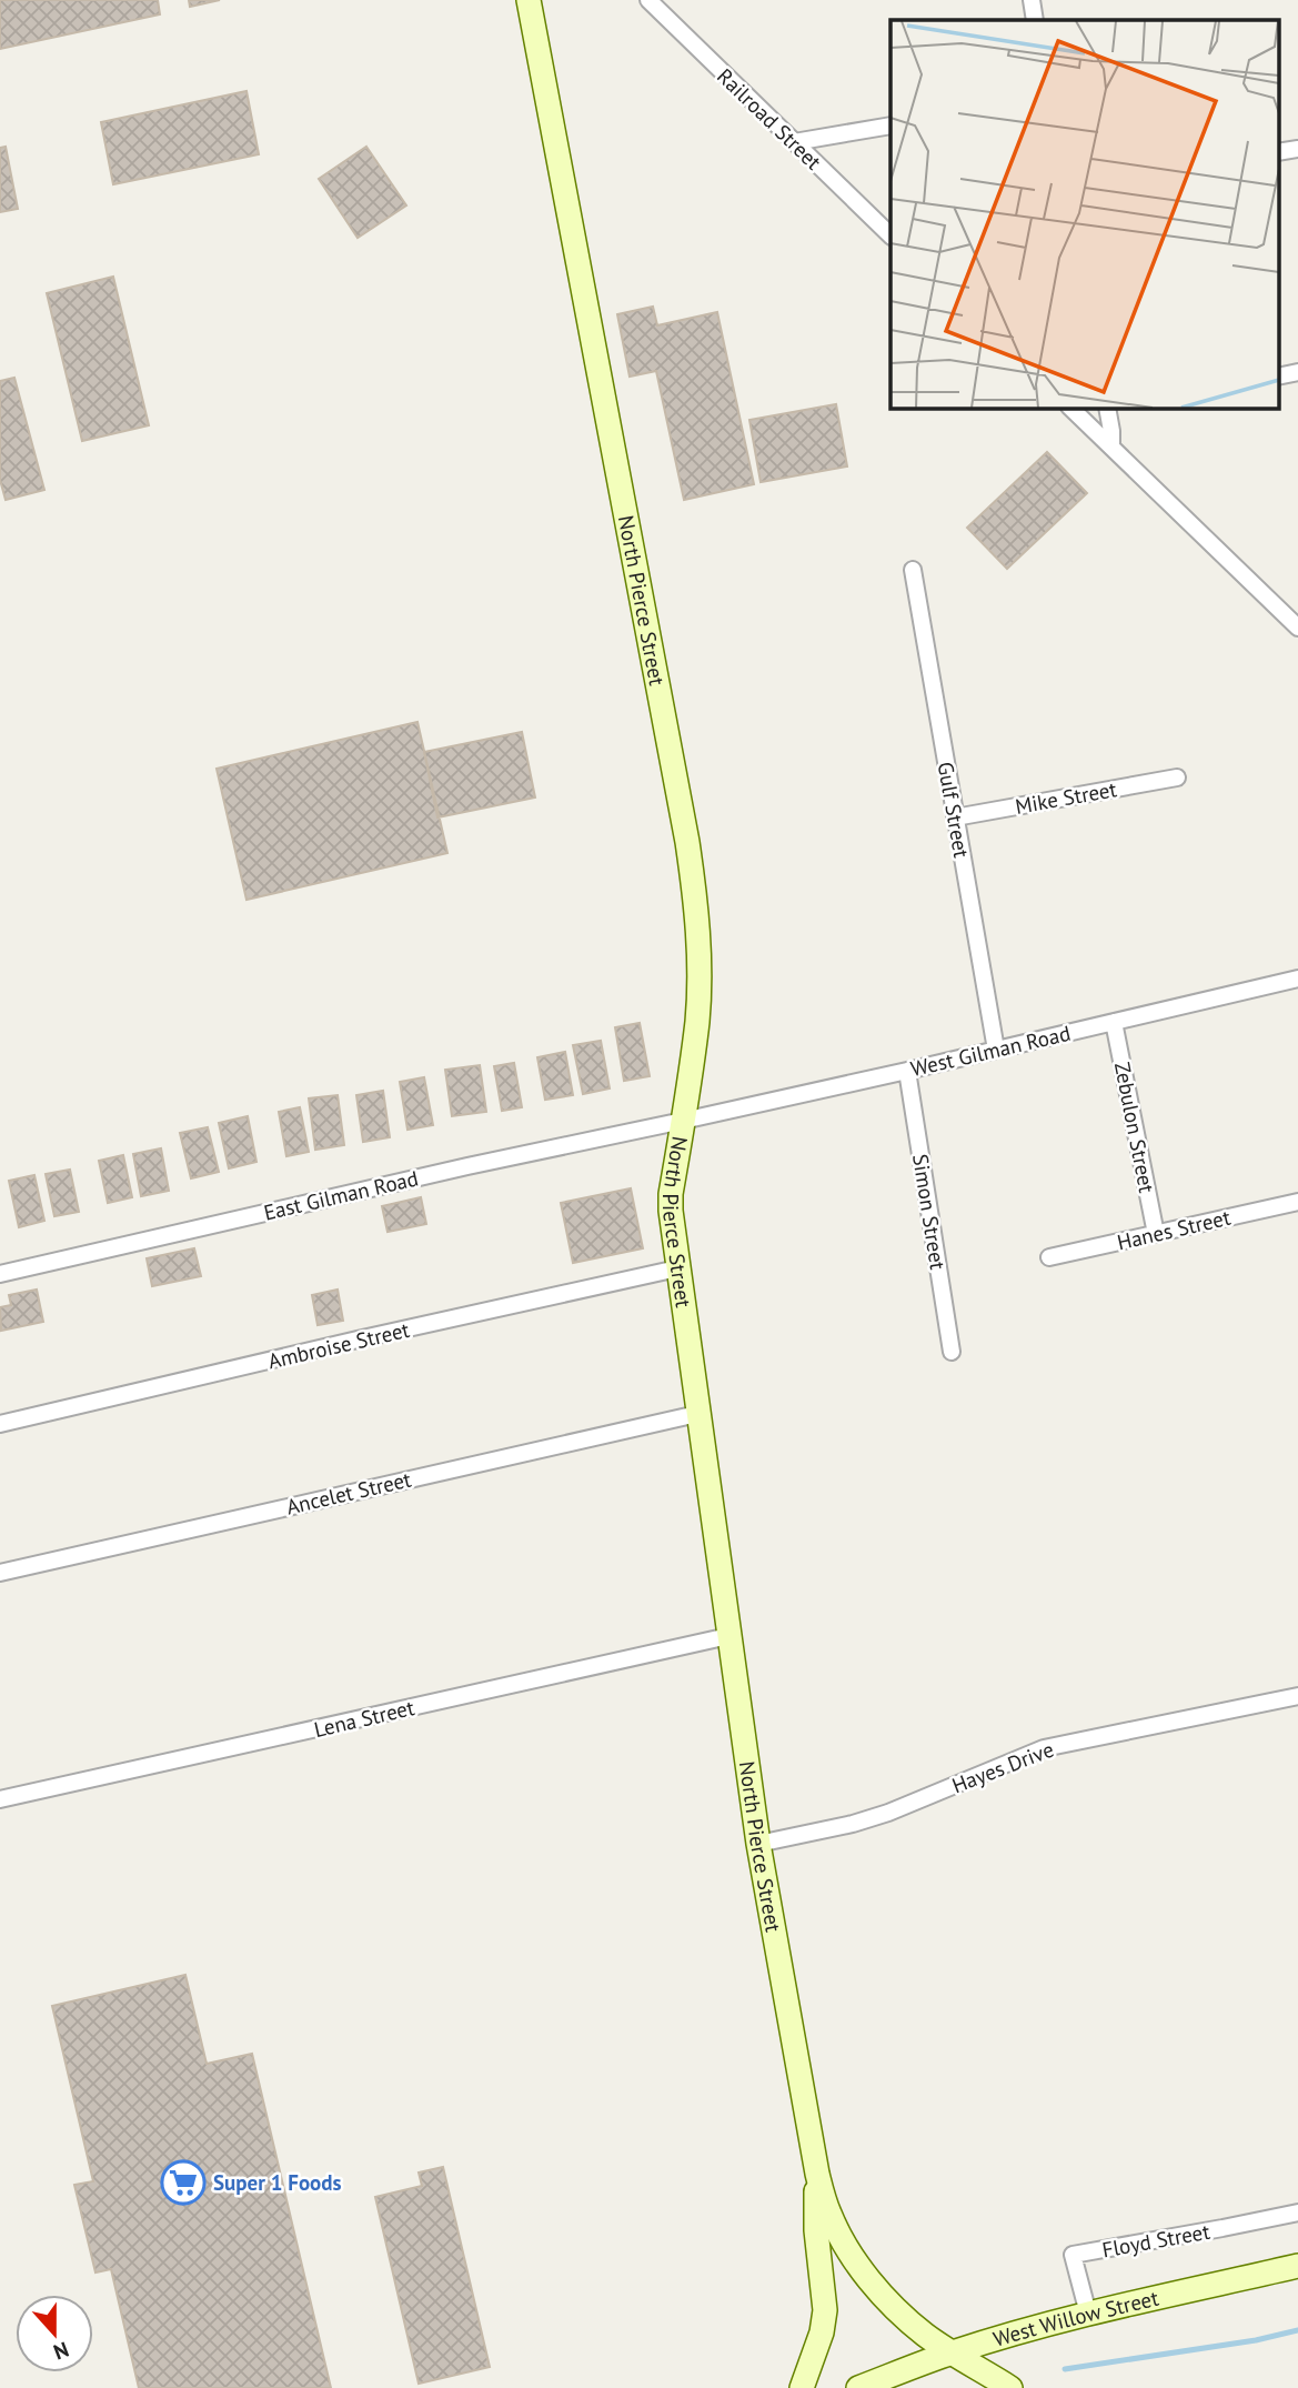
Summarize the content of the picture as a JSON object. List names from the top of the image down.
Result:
{
  "streets": {
    "street": [
      "Railroad Street",
      "North Pierce Street",
      "Mike Street",
      "Gulf Street",
      "West Gilman Road",
      "Zebulon Street",
      "East Gilman Road",
      "Simon Street",
      "Hanes Street",
      "Ambroise Street",
      "Ancelet Street",
      "Lena Street",
      "Hayes Drive",
      "Floyd Street",
      "West Willow Street"
    ]
  },
  "crossings": [
    ["North Pierce Street", "West Gilman Road"],
    ["North Pierce Street", "East Gilman Road"],
    ["North Pierce Street", "Ambroise Street"],
    ["North Pierce Street", "Ancelet Street"],
    ["North Pierce Street", "Lena Street"],
    ["North Pierce Street", "Hayes Drive"],
    ["North Pierce Street", "West Willow Street"],
    ["Mike Street", "Gulf Street"],
    ["Gulf Street", "West Gilman Road"],
    ["West Gilman Road", "Zebulon Street"],
    ["West Gilman Road", "East Gilman Road"],
    ["West Gilman Road", "Simon Street"],
    ["Zebulon Street", "Hanes Street"],
    ["Floyd Street", "West Willow Street"]
  ],
  "places": {
    "supermarket": ["Super 1 Foods"]
  },
  "north": "bottom"
}
